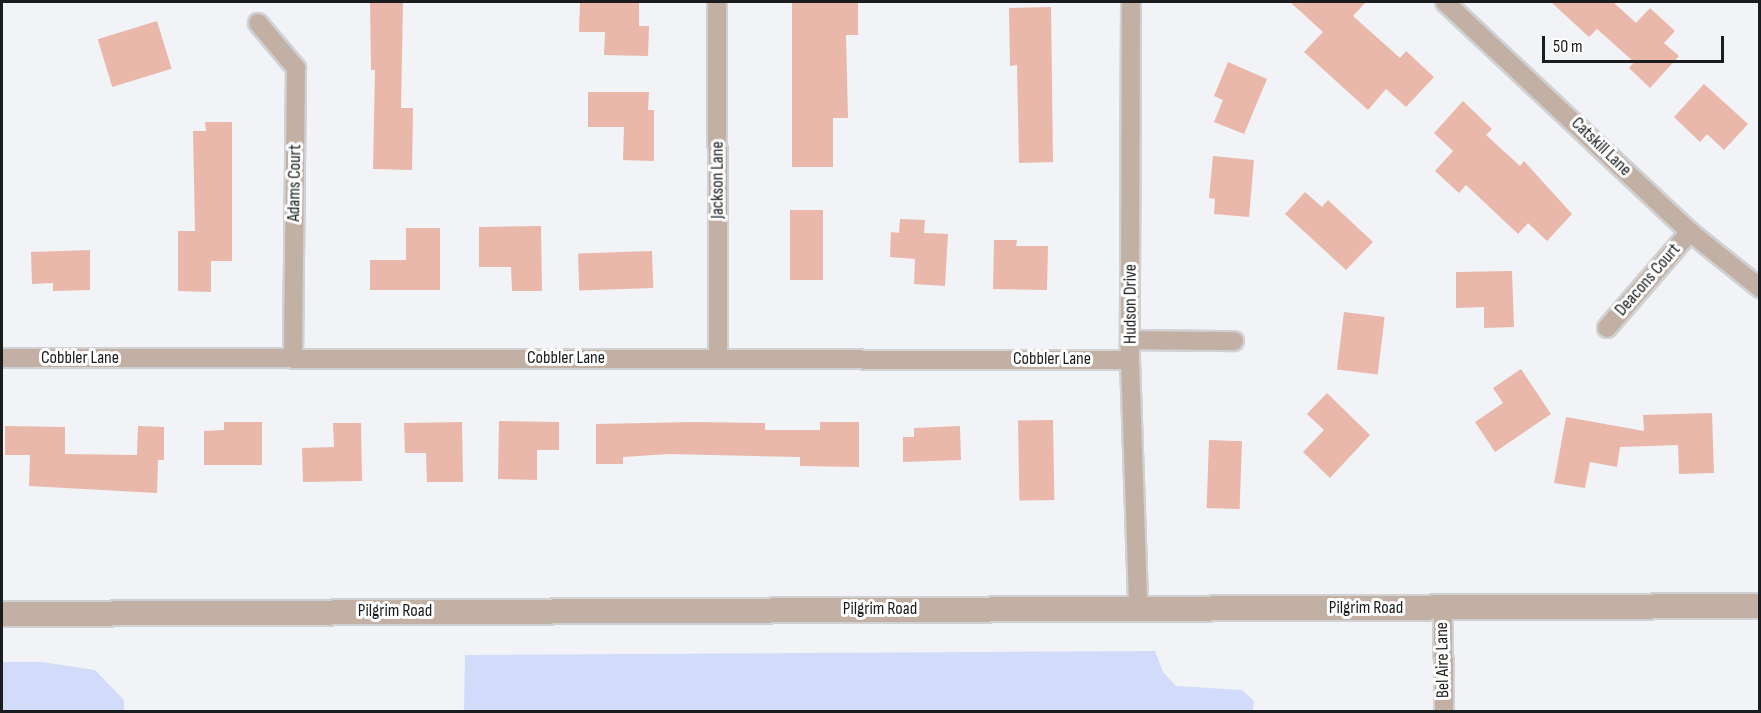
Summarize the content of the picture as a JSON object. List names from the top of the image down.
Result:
{
  "streets": {
    "street": [
      "Catskill Lane",
      "Jackson Lane",
      "Adams Court",
      "Deacons Court",
      "Hudson Drive",
      "Cobbler Lane",
      "Pilgrim Road",
      "Bel Aire Lane"
    ]
  },
  "crossings": [
    ["Catskill Lane", "Deacons Court"],
    ["Jackson Lane", "Cobbler Lane"],
    ["Adams Court", "Cobbler Lane"],
    ["Hudson Drive", "Cobbler Lane"],
    ["Hudson Drive", "Pilgrim Road"],
    ["Pilgrim Road", "Bel Aire Lane"]
  ],
  "scale_bar": "50 m"
}
